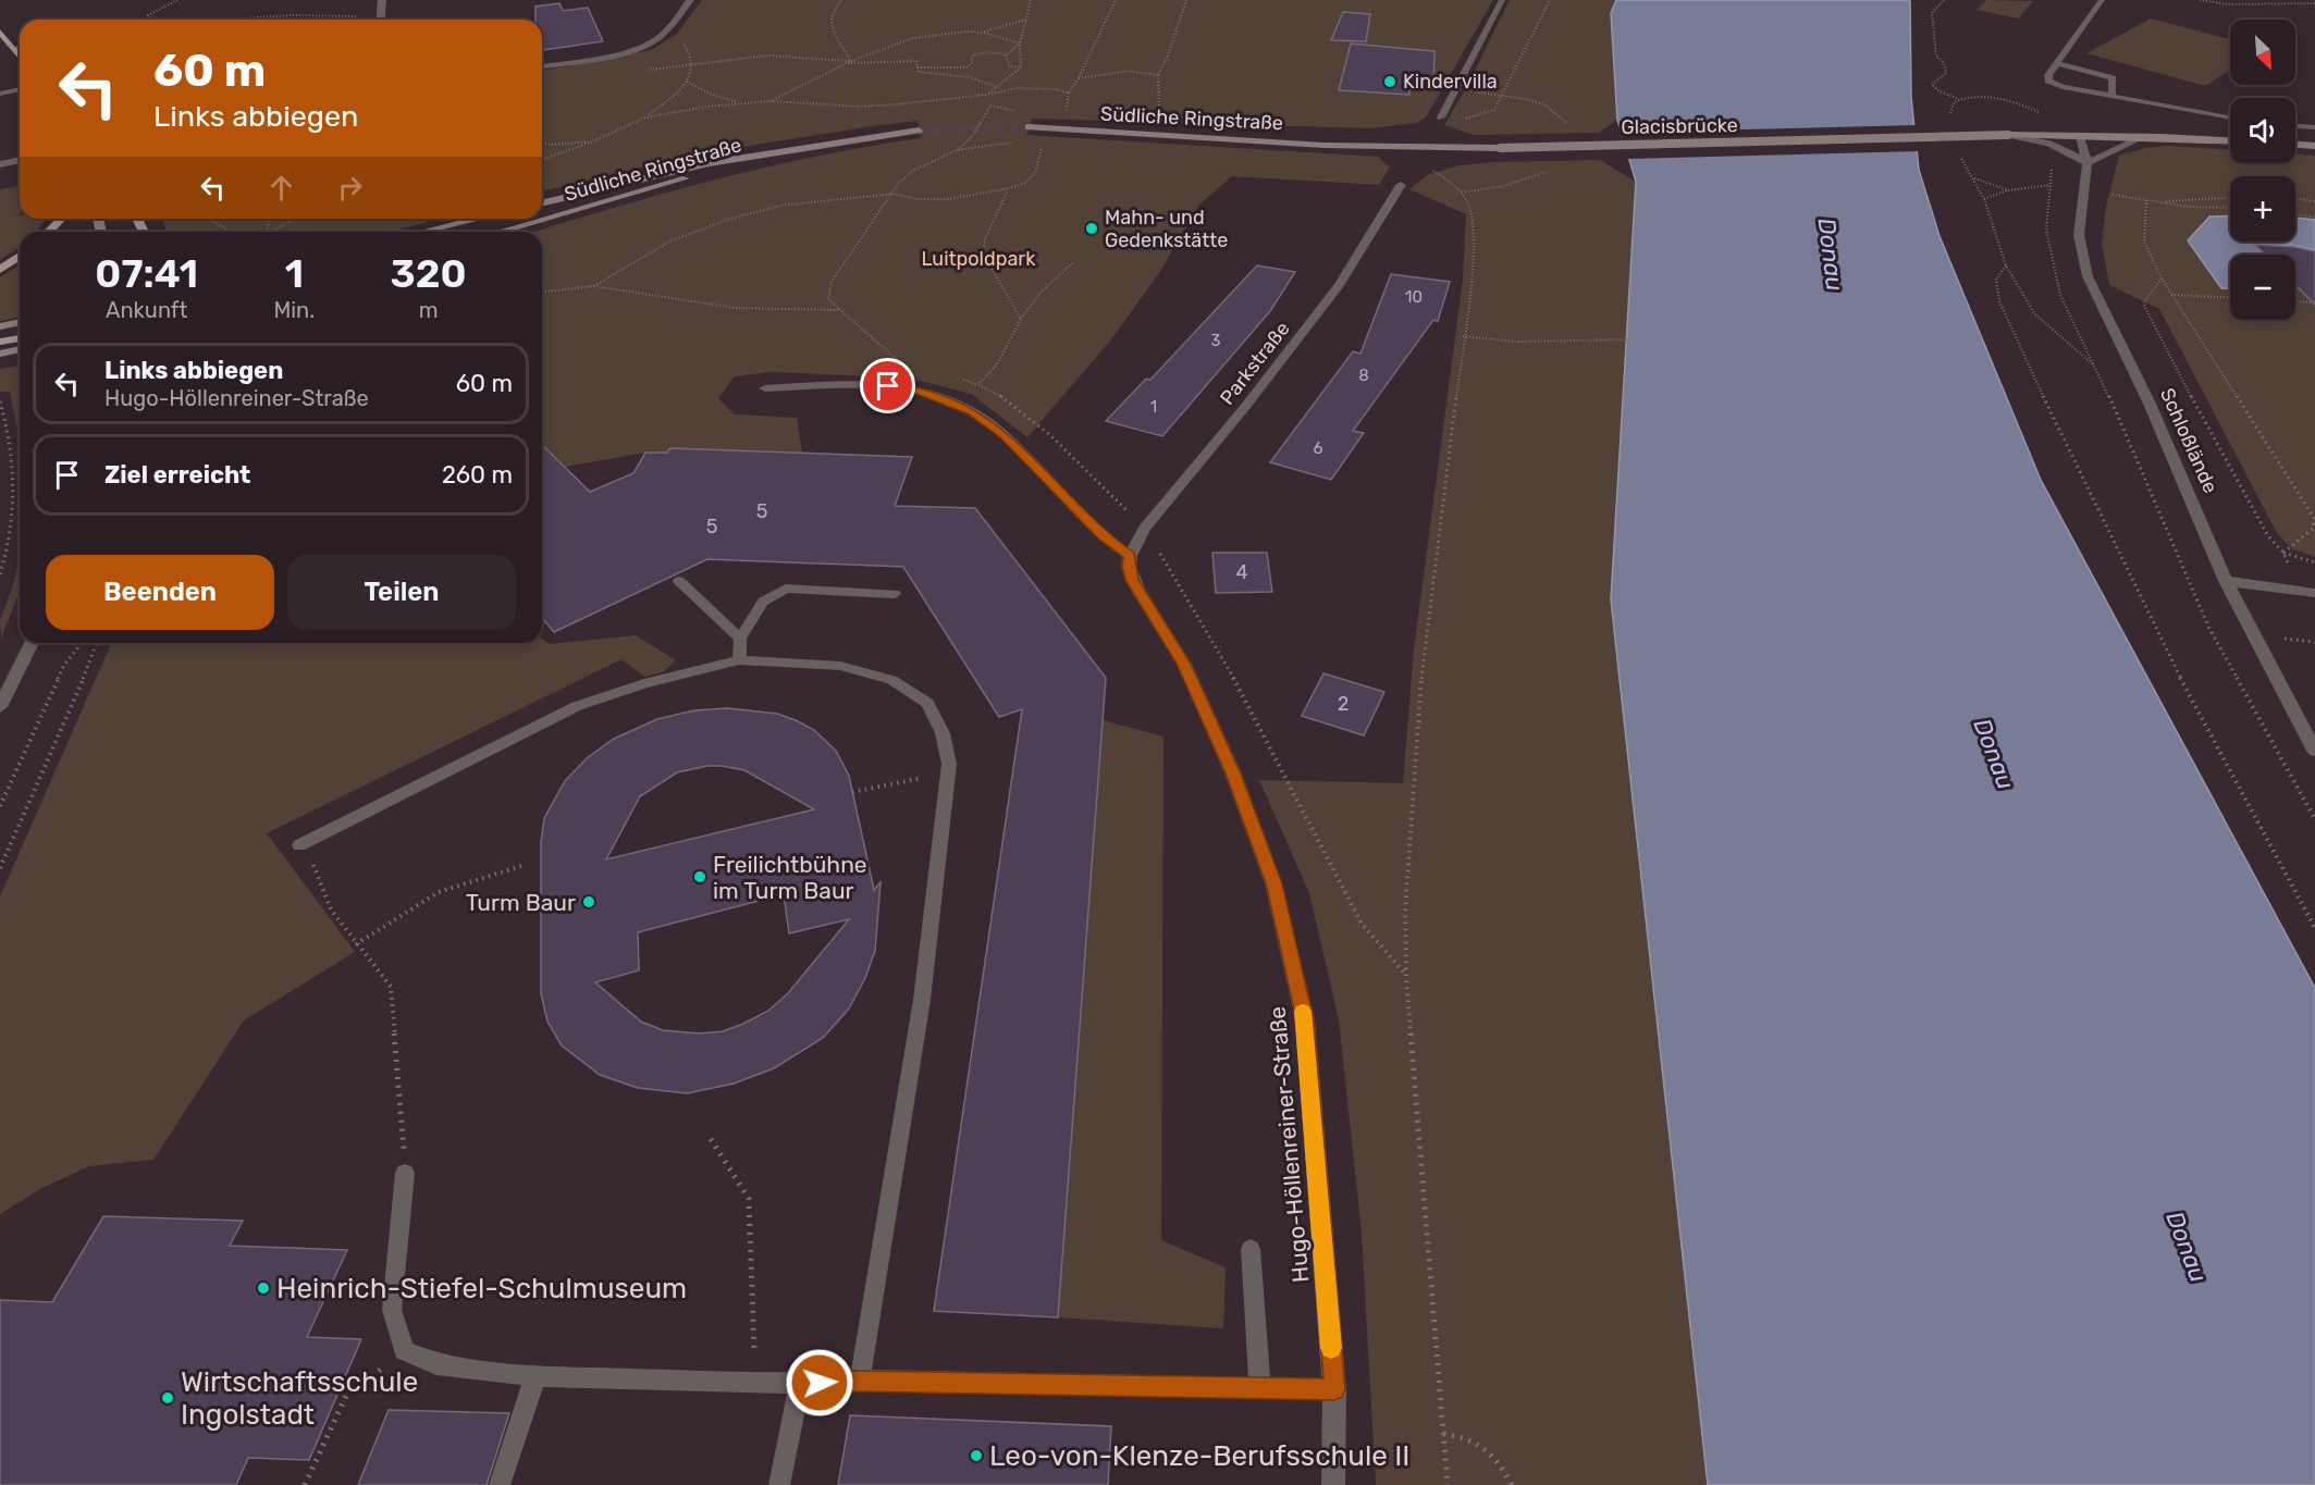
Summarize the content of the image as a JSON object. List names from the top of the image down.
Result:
{
  "streets": {
    "main road": ["Südliche Ringstraße", "Glacisbrücke"],
    "street": ["Parkstraße", "Schloßlände", "Hugo-Höllenreiner-Straße"]
  },
  "crossings": [
    ["Südliche Ringstraße", "Glacisbrücke"],
    ["Glacisbrücke", "Schloßlände"],
    ["Parkstraße", "Hugo-Höllenreiner-Straße"]
  ],
  "water": ["Donau"],
  "parks": ["Luitpoldpark"],
  "places": [
    "Kindervilla",
    "Mahn- und Gedenkstätte",
    "Freilichtbühne im Turm Baur",
    "Turm Baur",
    "Heinrich-Stiefel-Schulmuseum",
    "Wirtschaftsschule Ingolstadt",
    "Leo-von-Klenze-Berufsschule II"
  ],
  "house_numbers": [
    "10",
    "3",
    "8",
    "1",
    "6",
    "5",
    "5",
    "4",
    "2"
  ],
  "north": "bottom right",
  "page": {
    "map_buttons": ["+", "−"],
    "turn": ["60 m", "Links abbiegen"],
    "eta": [
      "07:41",
      "Ankunft",
      "1",
      "Min.",
      "320",
      "m"
    ],
    "list": [
      {
        "name": "Links abbiegen",
        "note": "Hugo-Höllenreiner-Straße",
        "value": "60 m"
      },
      {
        "name": "Ziel erreicht",
        "value": "260 m"
      }
    ],
    "buttons": ["Beenden", "Teilen"]
  }
}
